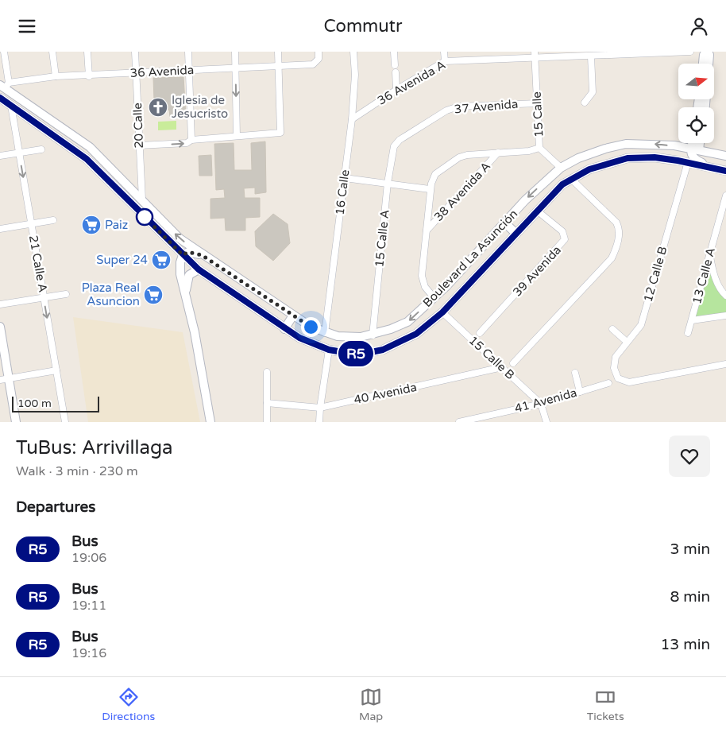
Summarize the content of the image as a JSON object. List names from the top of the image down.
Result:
{
  "streets": {
    "main road": ["Boulevard La Asunción"],
    "street": [
      "36 Avenida",
      "36 Avenida A",
      "37 Avenida",
      "15 Calle",
      "20 Calle",
      "38 Avenida A",
      "16 Calle",
      "15 Calle A",
      "21 Calle A",
      "39 Avenida",
      "12 Calle B",
      "13 Calle A",
      "15 Calle B",
      "40 Avenida",
      "41 Avenida"
    ]
  },
  "crossings": [
    ["36 Avenida", "20 Calle"],
    ["36 Avenida", "Boulevard La Asunción"],
    ["36 Avenida A", "15 Calle"],
    ["36 Avenida A", "16 Calle"],
    ["37 Avenida", "15 Calle"],
    ["37 Avenida", "15 Calle A"],
    ["15 Calle", "Boulevard La Asunción"],
    ["20 Calle", "Boulevard La Asunción"],
    ["16 Calle", "Boulevard La Asunción"],
    ["15 Calle A", "Boulevard La Asunción"],
    ["Boulevard La Asunción", "21 Calle A"],
    ["Boulevard La Asunción", "39 Avenida"],
    ["Boulevard La Asunción", "12 Calle B"],
    ["Boulevard La Asunción", "15 Calle B"],
    ["15 Calle B", "40 Avenida"],
    ["15 Calle B", "41 Avenida"]
  ],
  "one_way": ["21 Calle A"],
  "places": {
    "church": ["Iglesia de Jesucristo"],
    "supermarket": ["Paiz", "Super 24", "Plaza Real Asuncion"]
  },
  "lines": ["bus line R5"],
  "scale_bar": "100 m",
  "north": "right",
  "page": {
    "header": "Commutr",
    "on_map": "R5",
    "scale": "100 m",
    "heading": [
      ["TuBus: Arrivillaga", "Walk · 3 min · 230 m"],
      "Departures"
    ],
    "list": [
      {
        "mark": "R5",
        "name": "Bus",
        "note": "19:06",
        "value": "3 min"
      },
      {
        "mark": "R5",
        "name": "Bus",
        "note": "19:11",
        "value": "8 min"
      },
      {
        "mark": "R5",
        "name": "Bus",
        "note": "19:16",
        "value": "13 min"
      }
    ],
    "tabs": ["Directions", "Map", "Tickets"]
  }
}
